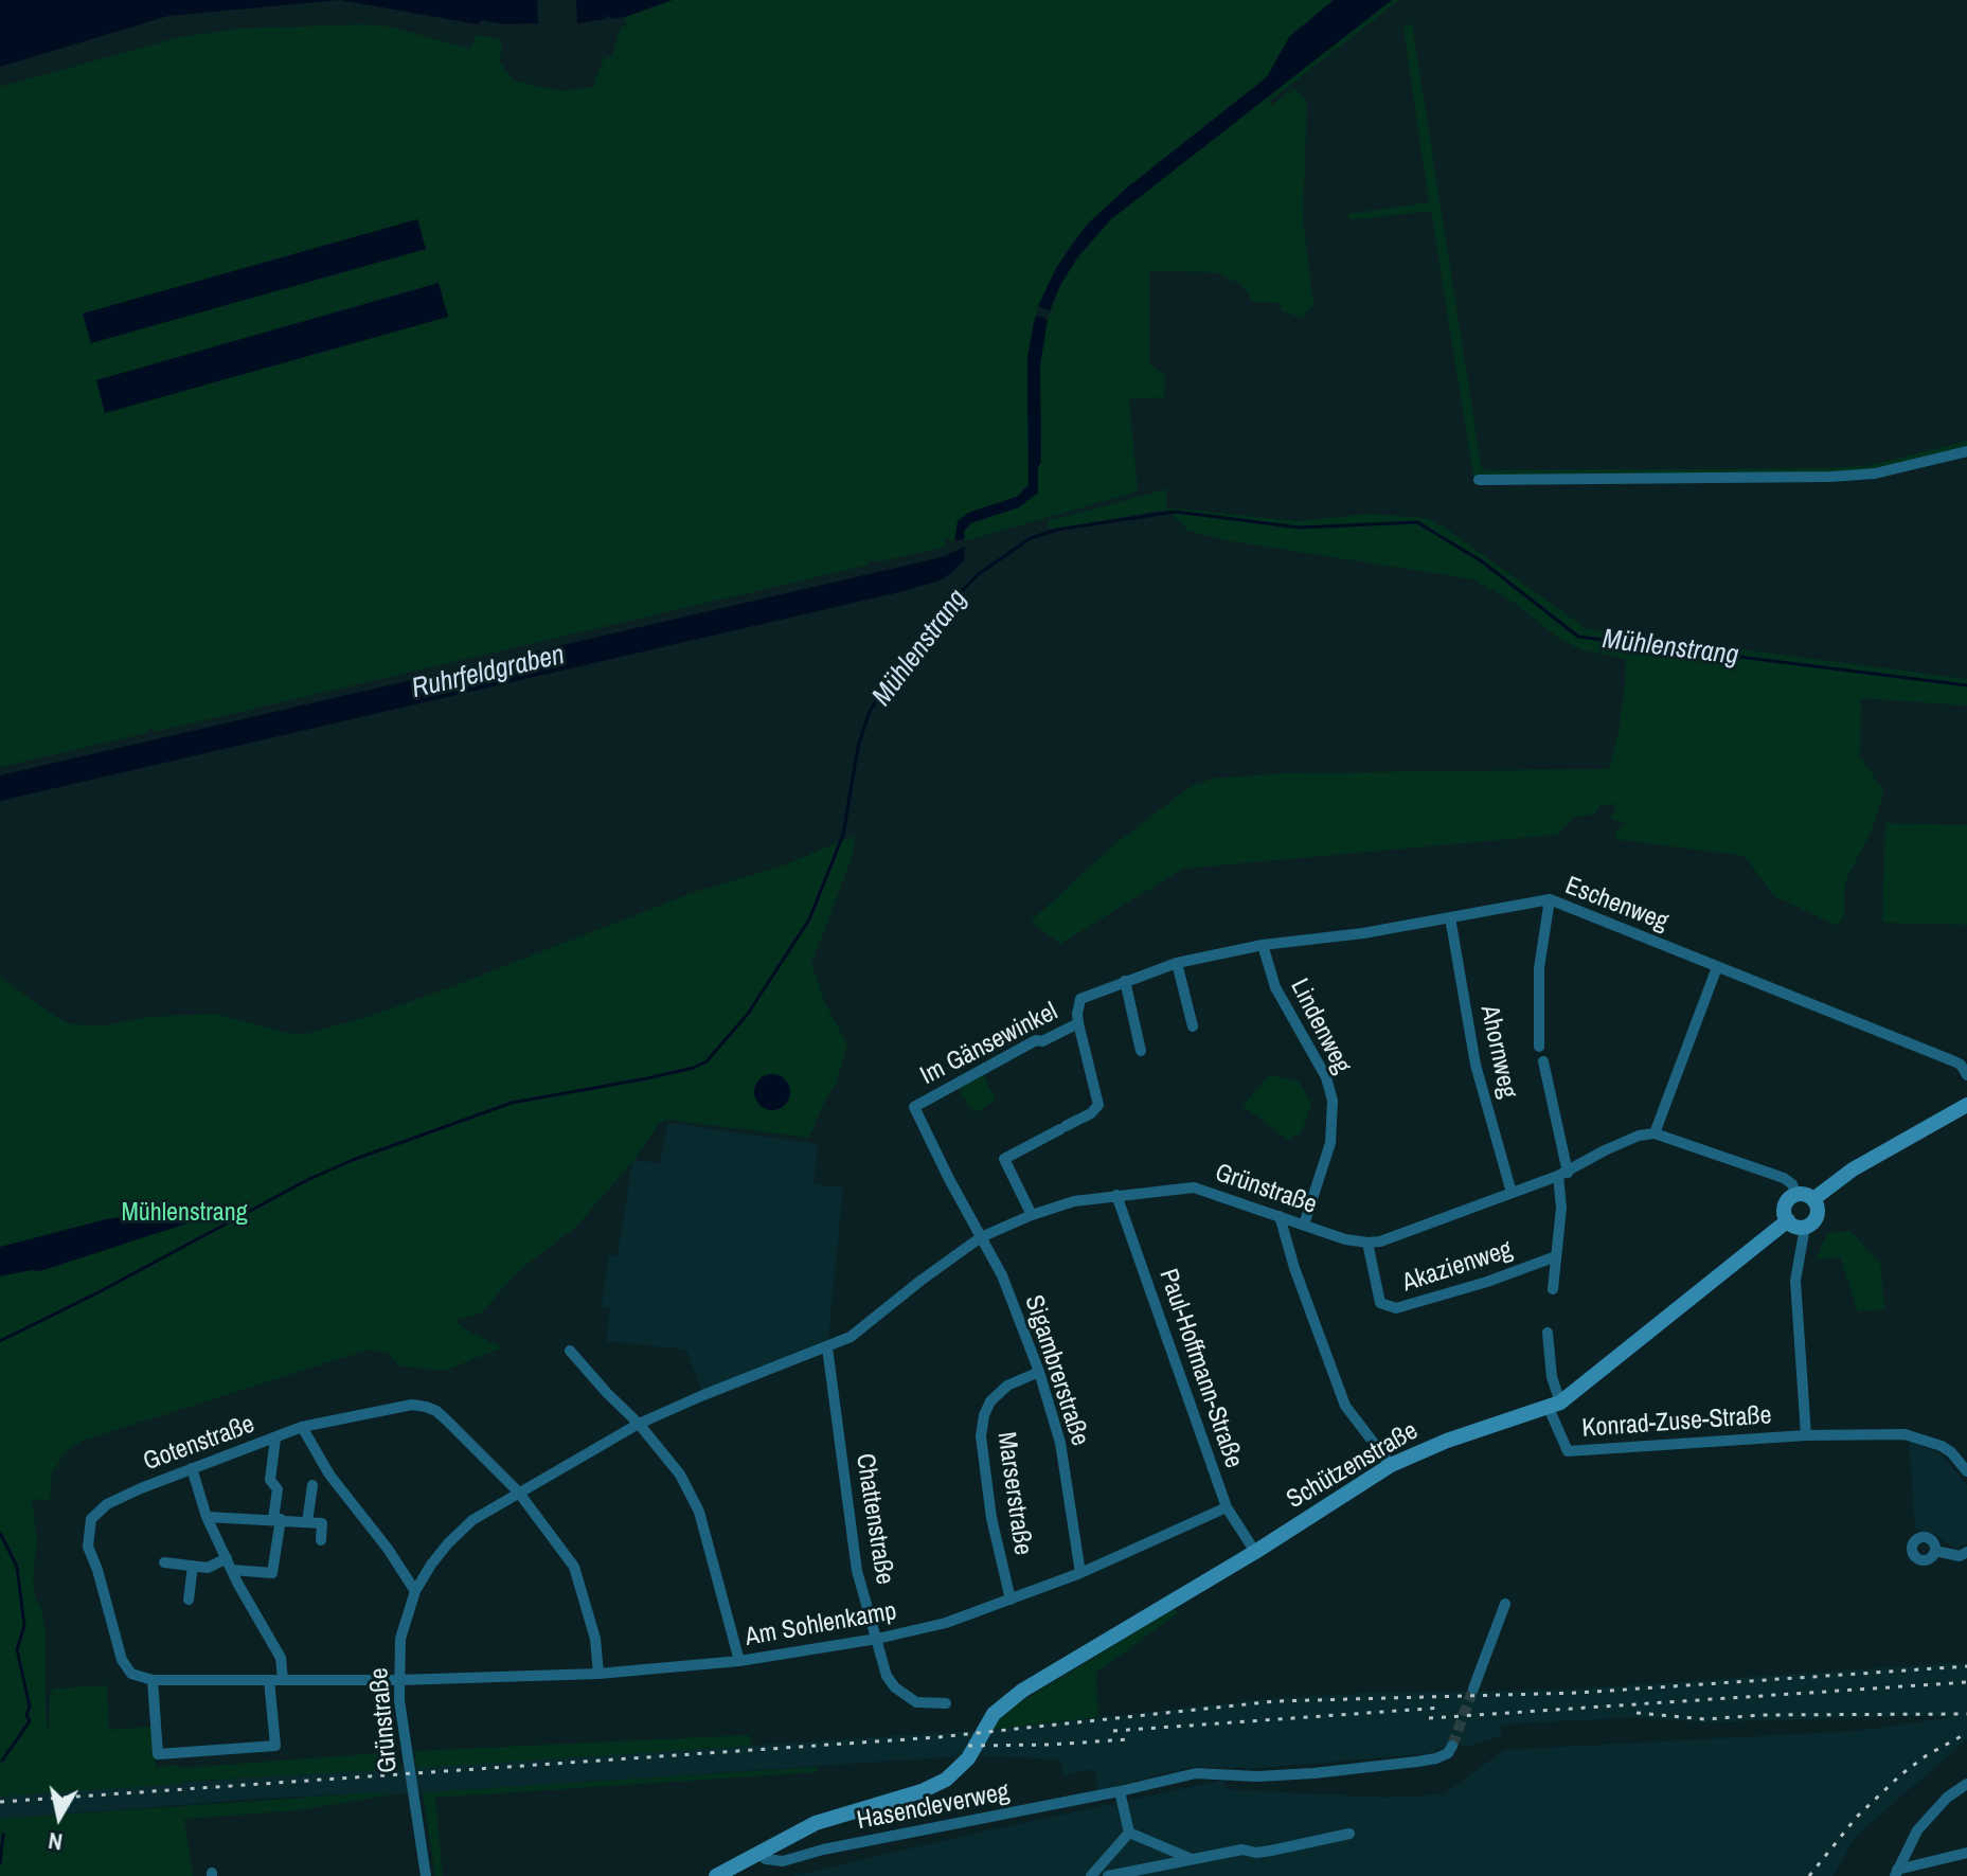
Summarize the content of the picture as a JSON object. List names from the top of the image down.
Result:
{
  "streets": {
    "main road": ["Schützenstraße"],
    "street": [
      "Eschenweg",
      "Lindenweg",
      "Im Gänsewinkel",
      "Ahornweg",
      "Grünstraße",
      "Akazienweg",
      "Paul-Hoffmann-Straße",
      "Sigambrerstraße",
      "Konrad-Zuse-Straße",
      "Gotenstraße",
      "Marserstraße",
      "Chattenstraße",
      "Am Sohlenkamp",
      "Hasencleverweg"
    ]
  },
  "crossings": [
    ["Eschenweg", "Lindenweg"],
    ["Eschenweg", "Im Gänsewinkel"],
    ["Eschenweg", "Ahornweg"],
    ["Lindenweg", "Grünstraße"],
    ["Im Gänsewinkel", "Grünstraße"],
    ["Im Gänsewinkel", "Sigambrerstraße"],
    ["Ahornweg", "Grünstraße"],
    ["Grünstraße", "Akazienweg"],
    ["Grünstraße", "Paul-Hoffmann-Straße"],
    ["Grünstraße", "Sigambrerstraße"],
    ["Grünstraße", "Gotenstraße"],
    ["Grünstraße", "Chattenstraße"],
    ["Grünstraße", "Am Sohlenkamp"],
    ["Paul-Hoffmann-Straße", "Schützenstraße"],
    ["Paul-Hoffmann-Straße", "Am Sohlenkamp"],
    ["Sigambrerstraße", "Marserstraße"],
    ["Sigambrerstraße", "Am Sohlenkamp"],
    ["Konrad-Zuse-Straße", "Schützenstraße"],
    ["Gotenstraße", "Am Sohlenkamp"],
    ["Schützenstraße", "Hasencleverweg"],
    ["Marserstraße", "Am Sohlenkamp"],
    ["Chattenstraße", "Am Sohlenkamp"]
  ],
  "water": ["Mühlenstrang", "Ruhrfeldgraben"],
  "parks": ["Mühlenstrang"],
  "north": "bottom"
}
